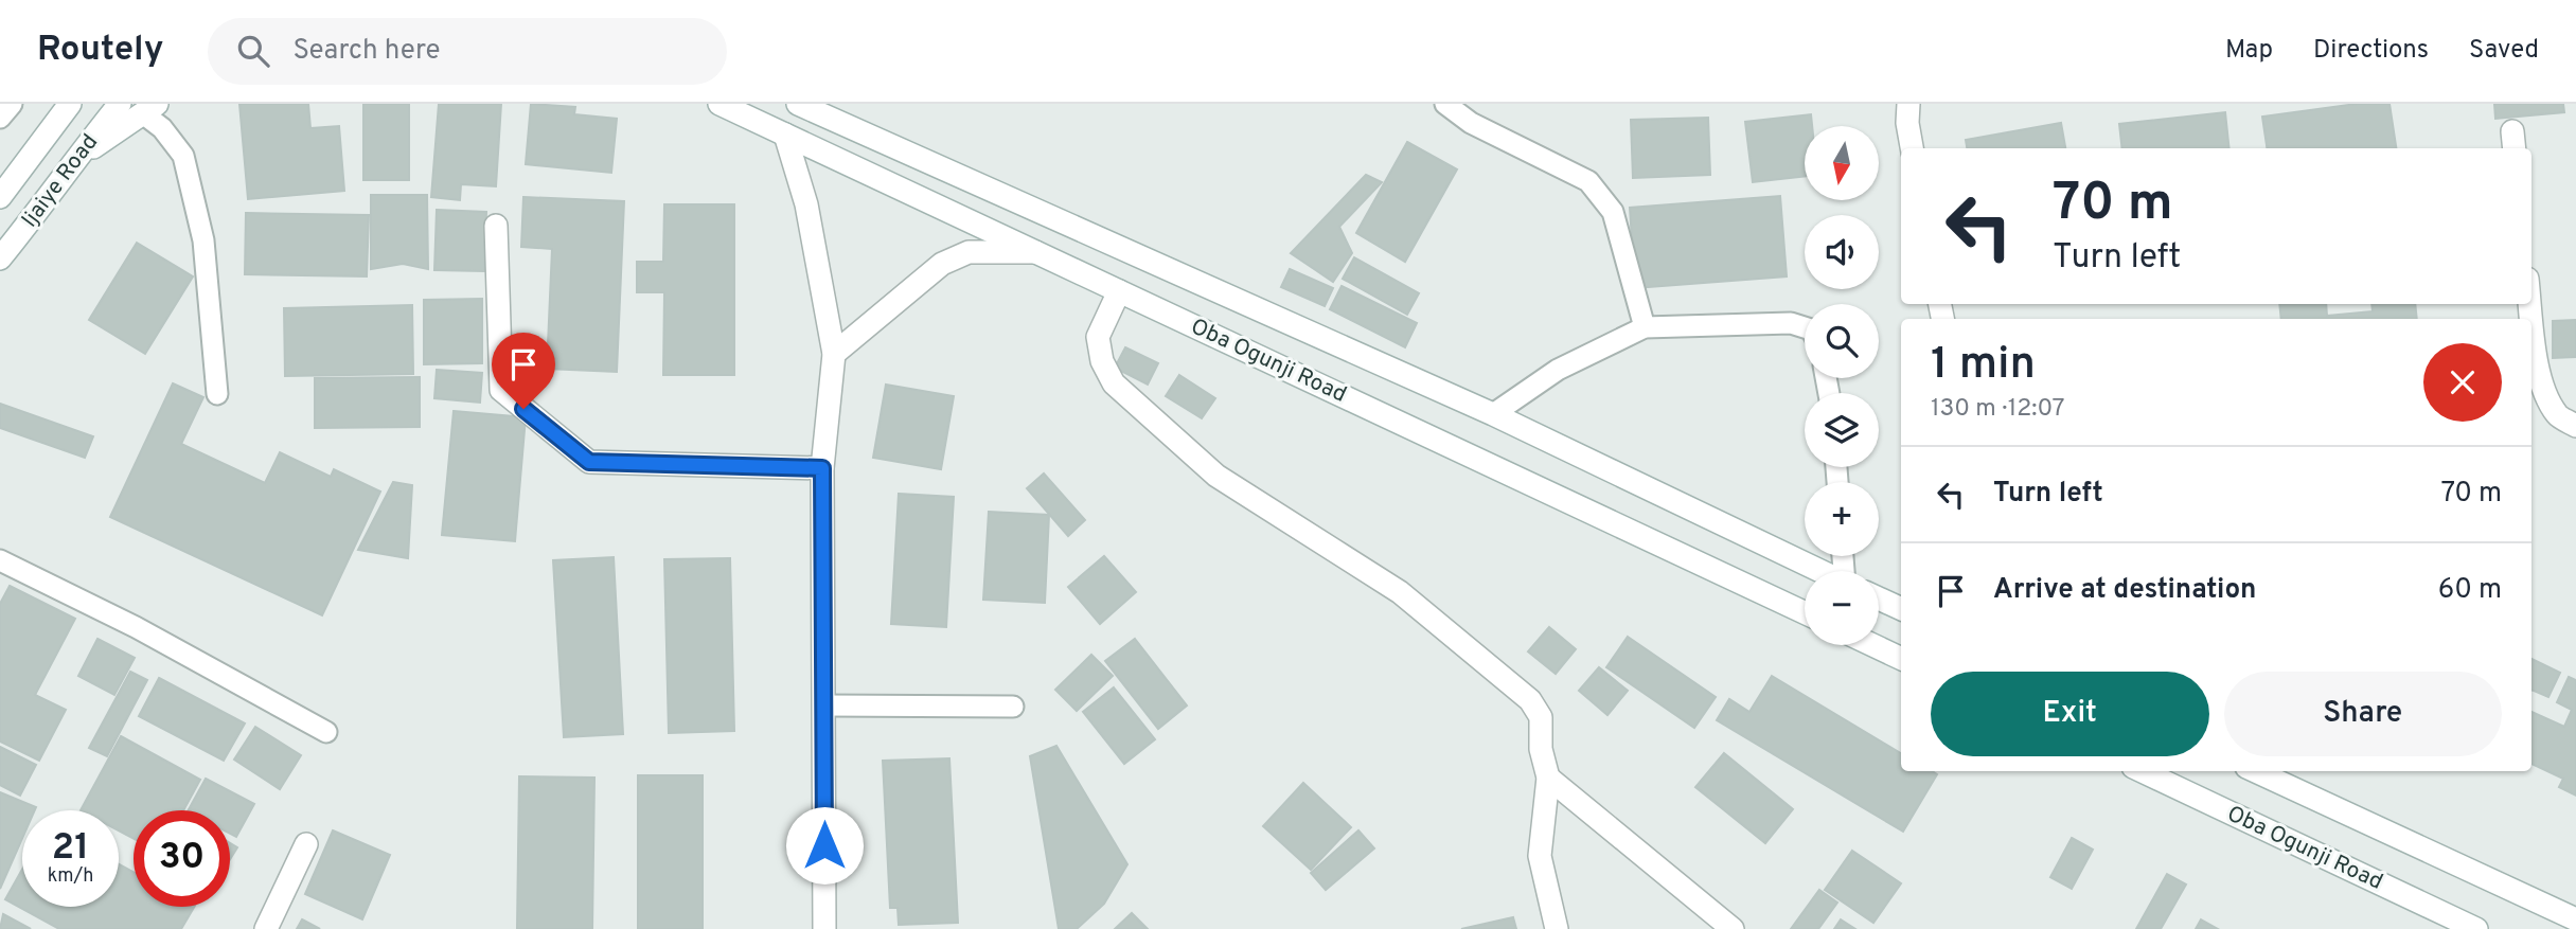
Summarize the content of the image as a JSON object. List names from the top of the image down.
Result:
{
  "streets": {
    "main road": ["Ijaiye Road", "Oba Ogunji Road"]
  },
  "north": "bottom",
  "page": {
    "header": "Routely",
    "search": "Search here",
    "nav": ["Map", "Directions", "Saved"],
    "map_buttons": ["+", "−"],
    "turn": ["70 m", "Turn left"],
    "heading": ["1 min", "130 m · 12:07"],
    "list": [
      {
        "name": "Turn left",
        "value": "70 m"
      },
      {
        "name": "Arrive at destination",
        "value": "60 m"
      }
    ],
    "buttons": ["Exit", "Share"],
    "speed": "21 km/h",
    "limit": "30"
  }
}
